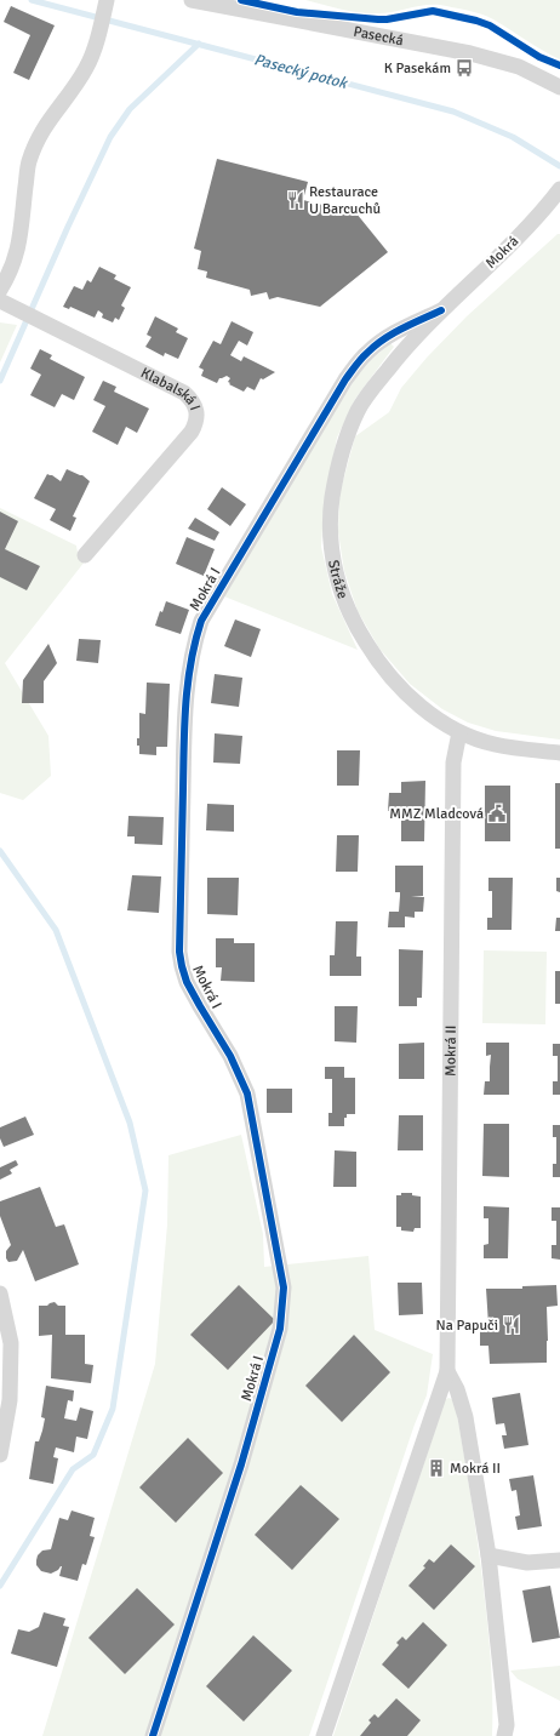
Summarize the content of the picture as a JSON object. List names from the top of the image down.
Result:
{
  "streets": {
    "street": [
      "Pasecká",
      "Mokrá",
      "Klabalská I",
      "Stráže",
      "Mokrá I",
      "Mokrá II"
    ]
  },
  "crossings": [
    ["Mokrá", "Stráže"],
    ["Mokrá", "Mokrá I"],
    ["Stráže", "Mokrá I"],
    ["Stráže", "Mokrá II"]
  ],
  "water": ["Pasecký potok"],
  "places": {
    "bus stop": ["K Pasekám"],
    "restaurant": ["Restaurace U Barcuchů", "Na Papuči"],
    "public building": ["MMZ Mladcová"],
    "building": ["Mokrá II"]
  }
}
